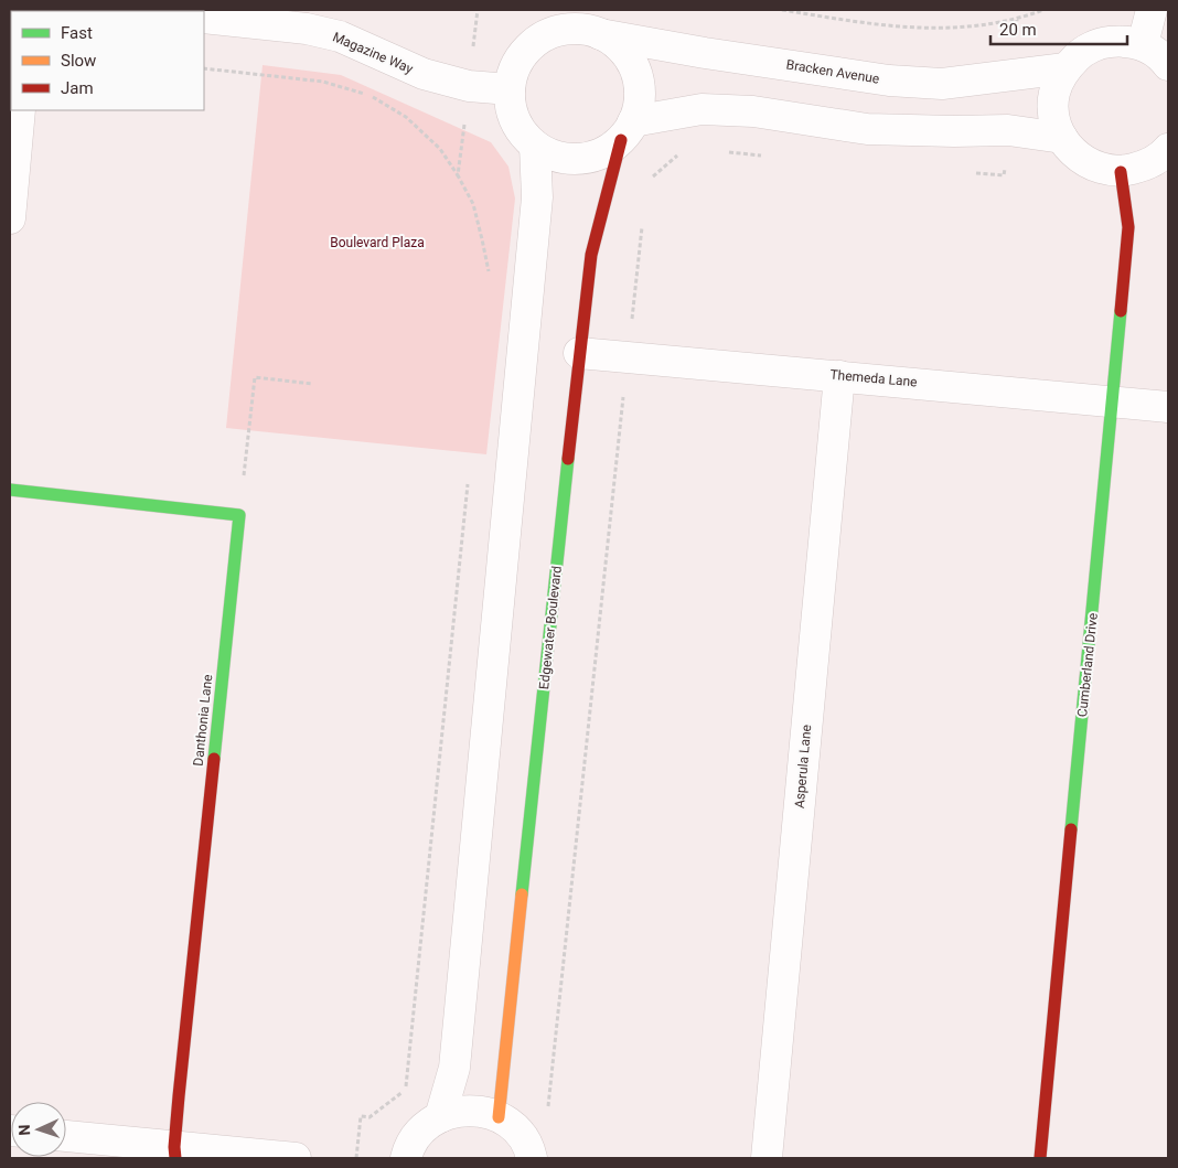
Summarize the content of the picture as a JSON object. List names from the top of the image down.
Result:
{
  "streets": {
    "street": [
      "Magazine Way",
      "Bracken Avenue",
      "Themeda Lane",
      "Edgewater Boulevard",
      "Cumberland Drive",
      "Danthonia Lane",
      "Asperula Lane"
    ]
  },
  "crossings": [
    ["Magazine Way", "Bracken Avenue"],
    ["Magazine Way", "Edgewater Boulevard"],
    ["Bracken Avenue", "Edgewater Boulevard"],
    ["Themeda Lane", "Edgewater Boulevard"],
    ["Themeda Lane", "Cumberland Drive"],
    ["Themeda Lane", "Asperula Lane"]
  ],
  "parks": ["Boulevard Plaza"],
  "legend": ["Fast", "Slow", "Jam"],
  "scale_bar": "20 m",
  "north": "left"
}
